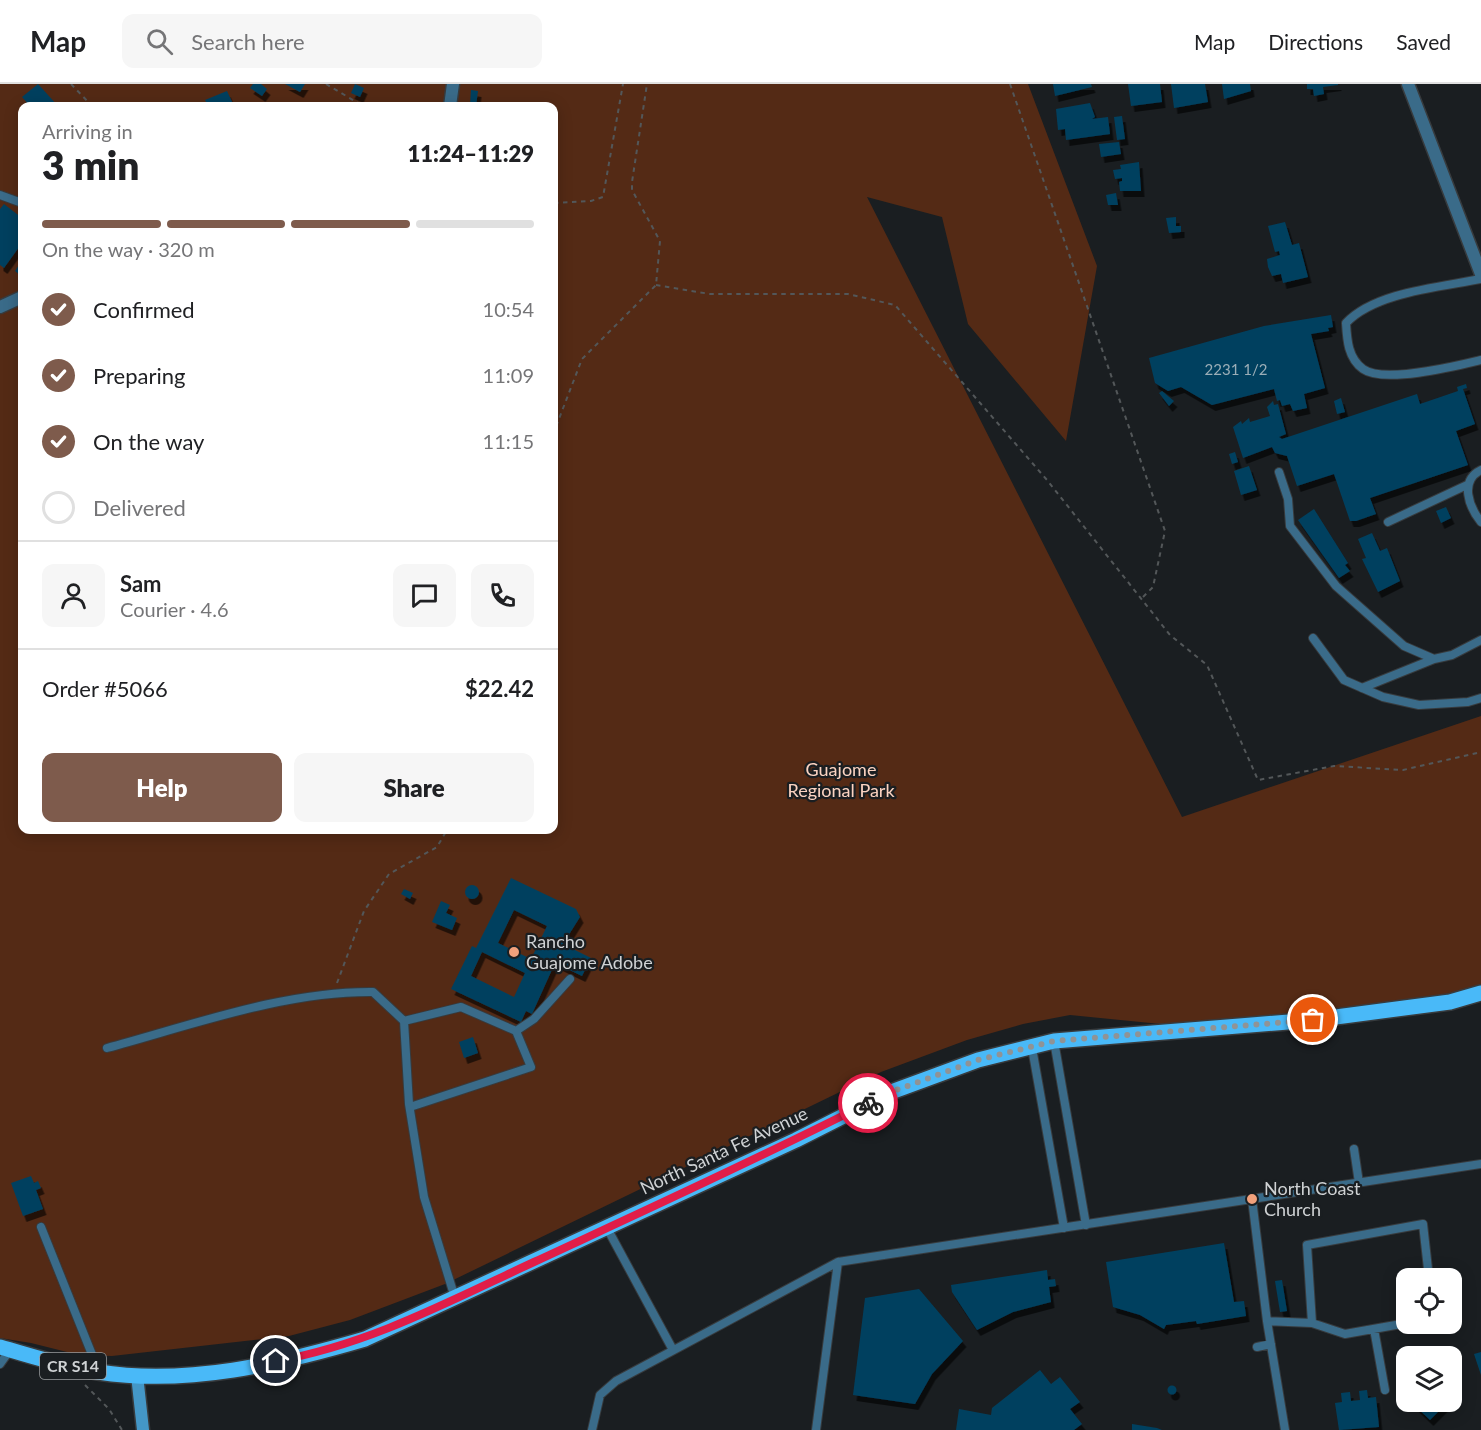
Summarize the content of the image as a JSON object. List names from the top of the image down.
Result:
{
  "streets": {
    "main road": ["North Santa Fe Avenue", "CR S14"]
  },
  "parks": ["Guajome Regional Park"],
  "places": ["Rancho Guajome Adobe", "North Coast Church"],
  "house_numbers": ["2231 1/2"],
  "page": {
    "header": "Map",
    "search": "Search here",
    "nav": ["Map", "Directions", "Saved"],
    "heading": ["3 min", "Arriving in", "11:24–11:29"],
    "panel": [
      "Sam",
      "Courier · 4.6",
      "Order #5066",
      "$22.42"
    ],
    "bar": "On the way · 320 m",
    "list": [
      ["Confirmed", "10:54"],
      ["Preparing", "11:09"],
      ["On the way", "11:15"],
      "Delivered"
    ],
    "buttons": ["Help", "Share"]
  }
}
